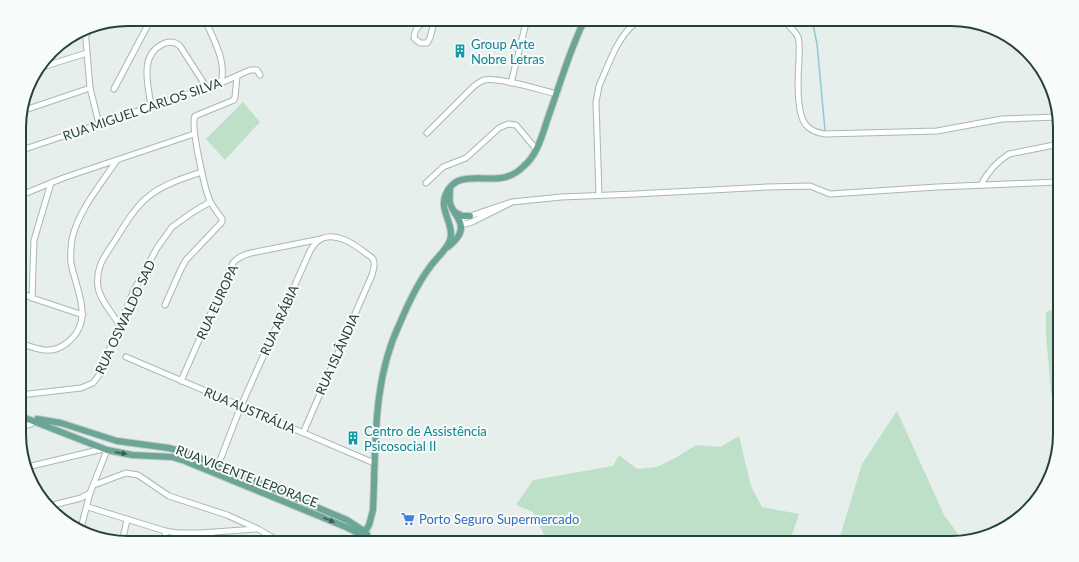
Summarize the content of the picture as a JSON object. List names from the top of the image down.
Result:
{
  "streets": {
    "main road": ["RUA VICENTE LEPORACE"],
    "street": [
      "RUA MIGUEL CARLOS SILVA",
      "RUA EUROPA",
      "RUA OSWALDO SAD",
      "RUA ARÁBIA",
      "RUA ISLÂNDIA",
      "RUA AUSTRÁLIA"
    ]
  },
  "crossings": [
    ["RUA EUROPA", "RUA ARÁBIA"],
    ["RUA EUROPA", "RUA ISLÂNDIA"],
    ["RUA EUROPA", "RUA AUSTRÁLIA"],
    ["RUA ARÁBIA", "RUA ISLÂNDIA"],
    ["RUA ARÁBIA", "RUA AUSTRÁLIA"],
    ["RUA ARÁBIA", "RUA VICENTE LEPORACE"],
    ["RUA ISLÂNDIA", "RUA AUSTRÁLIA"]
  ],
  "places": {
    "building": ["Group Arte Nobre Letras", "Centro de Assistência Psicosocial II"],
    "supermarket": ["Porto Seguro Supermercado"]
  }
}
